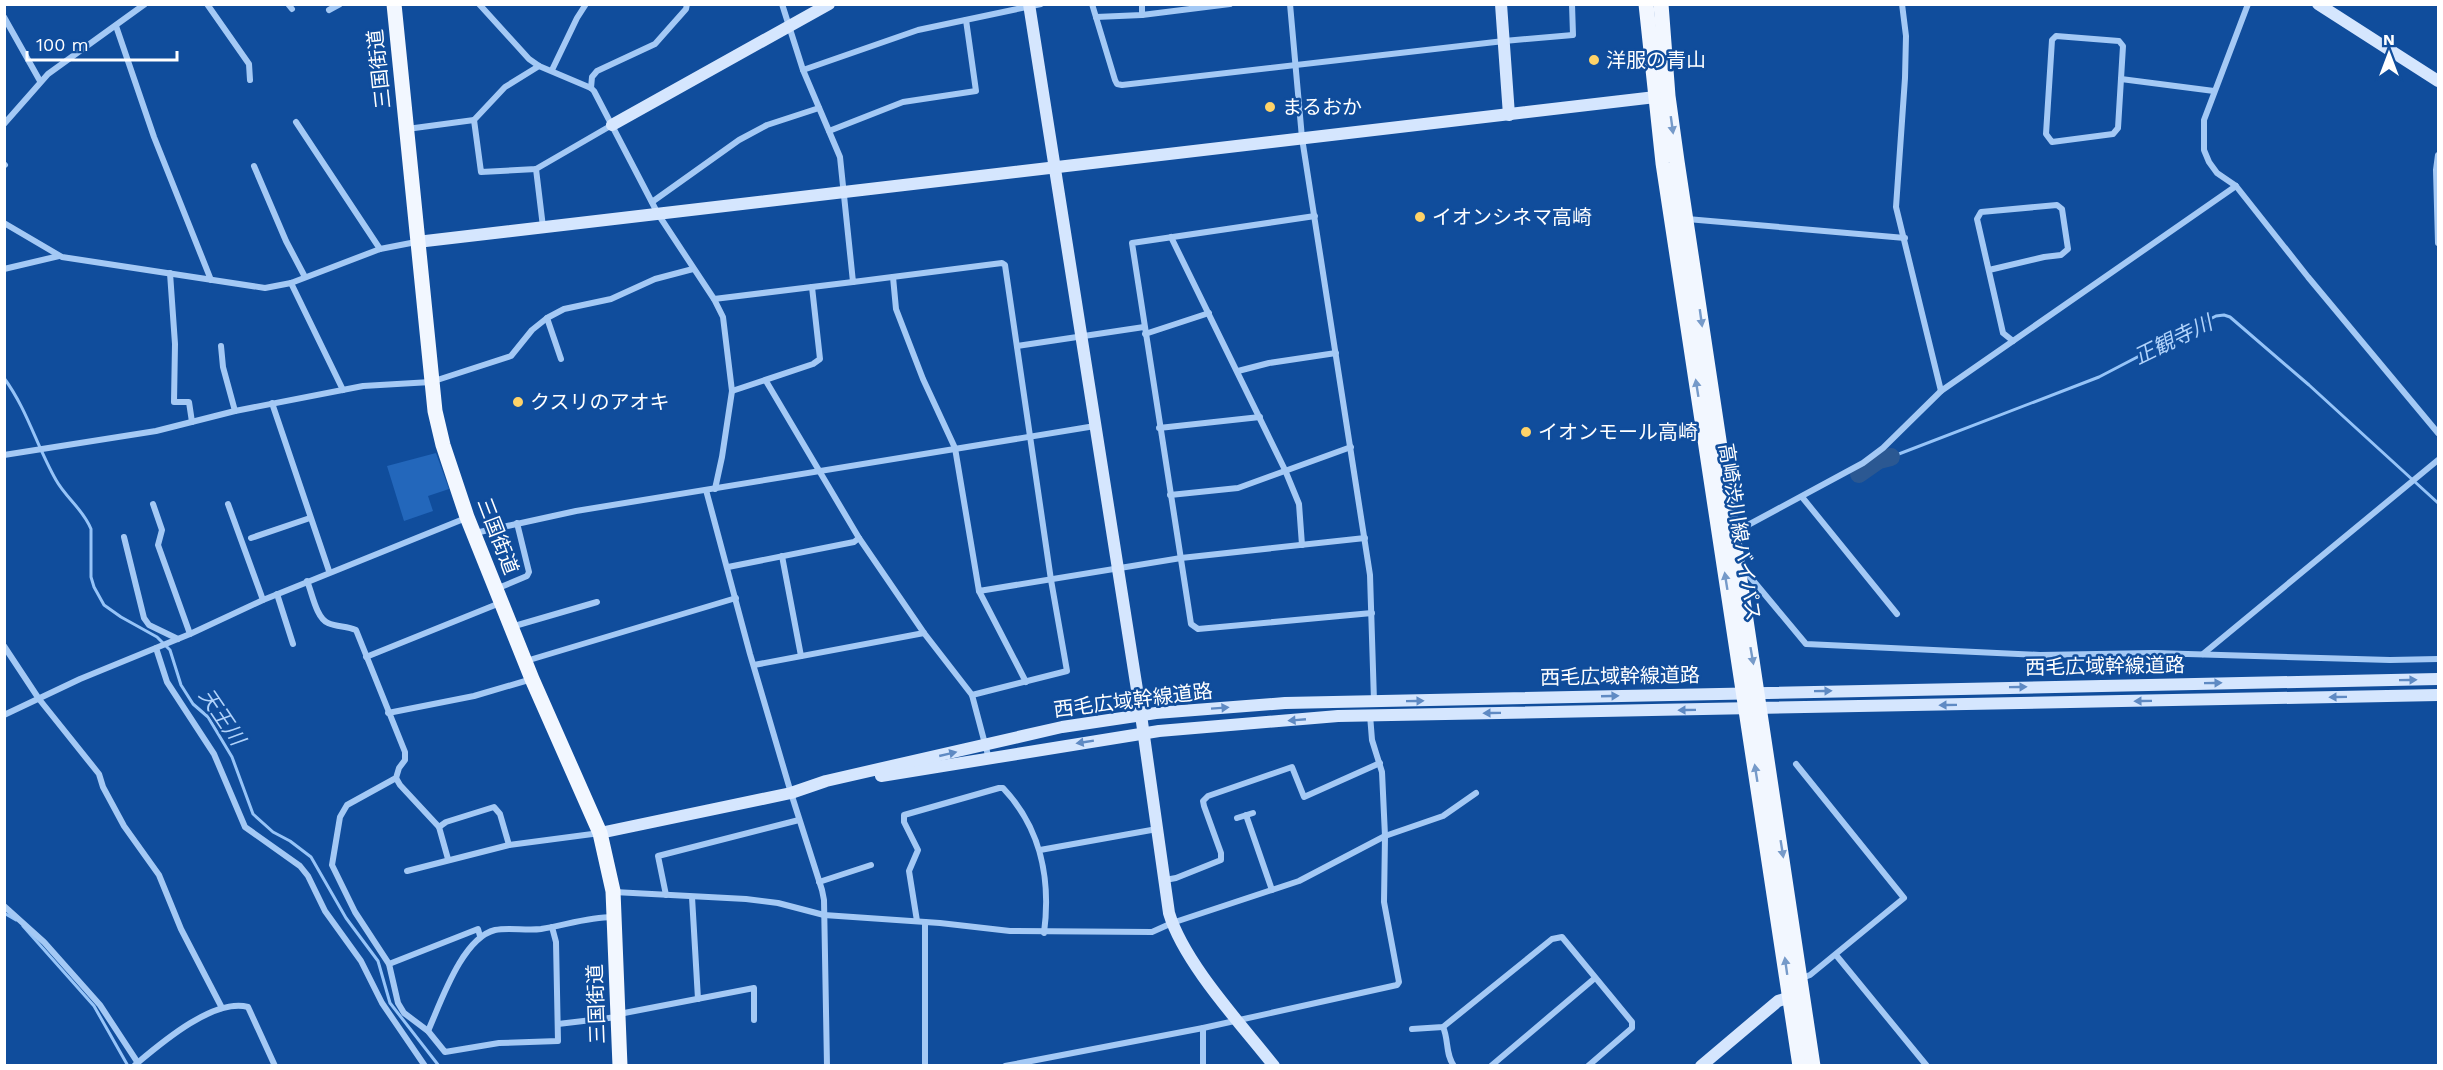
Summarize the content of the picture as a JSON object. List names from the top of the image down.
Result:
{
  "streets": {
    "main road": ["三国街道", "高崎渋川線バイパス"],
    "street": ["西毛広域幹線道路"]
  },
  "crossings": [
    ["三国街道", "西毛広域幹線道路"],
    ["高崎渋川線バイパス", "西毛広域幹線道路"]
  ],
  "water": ["正観寺川", "天王川"],
  "places": [
    "洋服の青山",
    "まるおか",
    "イオンシネマ高崎",
    "クスリのアオキ",
    "イオンモール高崎"
  ],
  "scale_bar": "100 m",
  "north": "top"
}
